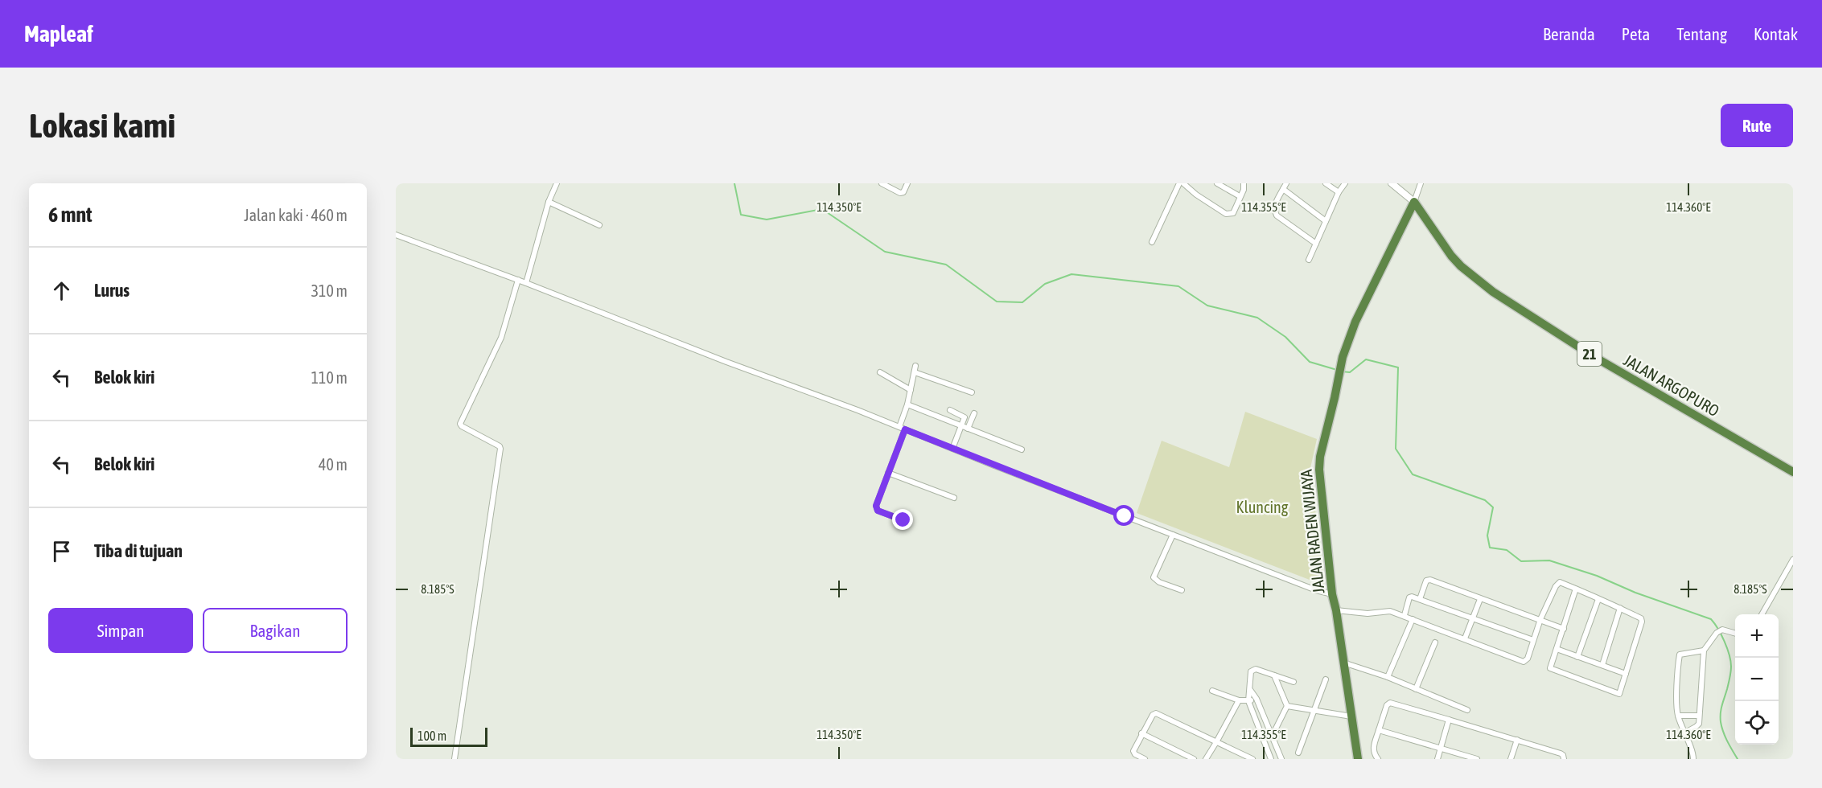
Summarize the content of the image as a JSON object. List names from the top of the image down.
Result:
{
  "streets": {
    "highway": ["21", "JALAN ARGOPURO", "JALAN RADEN WIJAYA"]
  },
  "crossings": [
    ["JALAN ARGOPURO", "JALAN RADEN WIJAYA"]
  ],
  "parks": ["Kluncing"],
  "scale_bar": "100 m",
  "page": {
    "header": "Mapleaf",
    "nav": [
      "Beranda",
      "Peta",
      "Tentang",
      "Kontak"
    ],
    "buttons": [
      "Rute",
      ["Simpan", "Bagikan"]
    ],
    "title": "Lokasi kami",
    "heading": ["6 mnt", "Jalan kaki · 460 m"],
    "list": [
      ["Lurus", "310 m"],
      ["Belok kiri", "110 m"],
      ["Belok kiri", "40 m"],
      "Tiba di tujuan"
    ],
    "map_buttons": ["+", "−"],
    "scale": "100 m"
  },
  "coordinates": [
    "114.350°E",
    "114.355°E",
    "114.360°E",
    "8.185°S"
  ]
}
